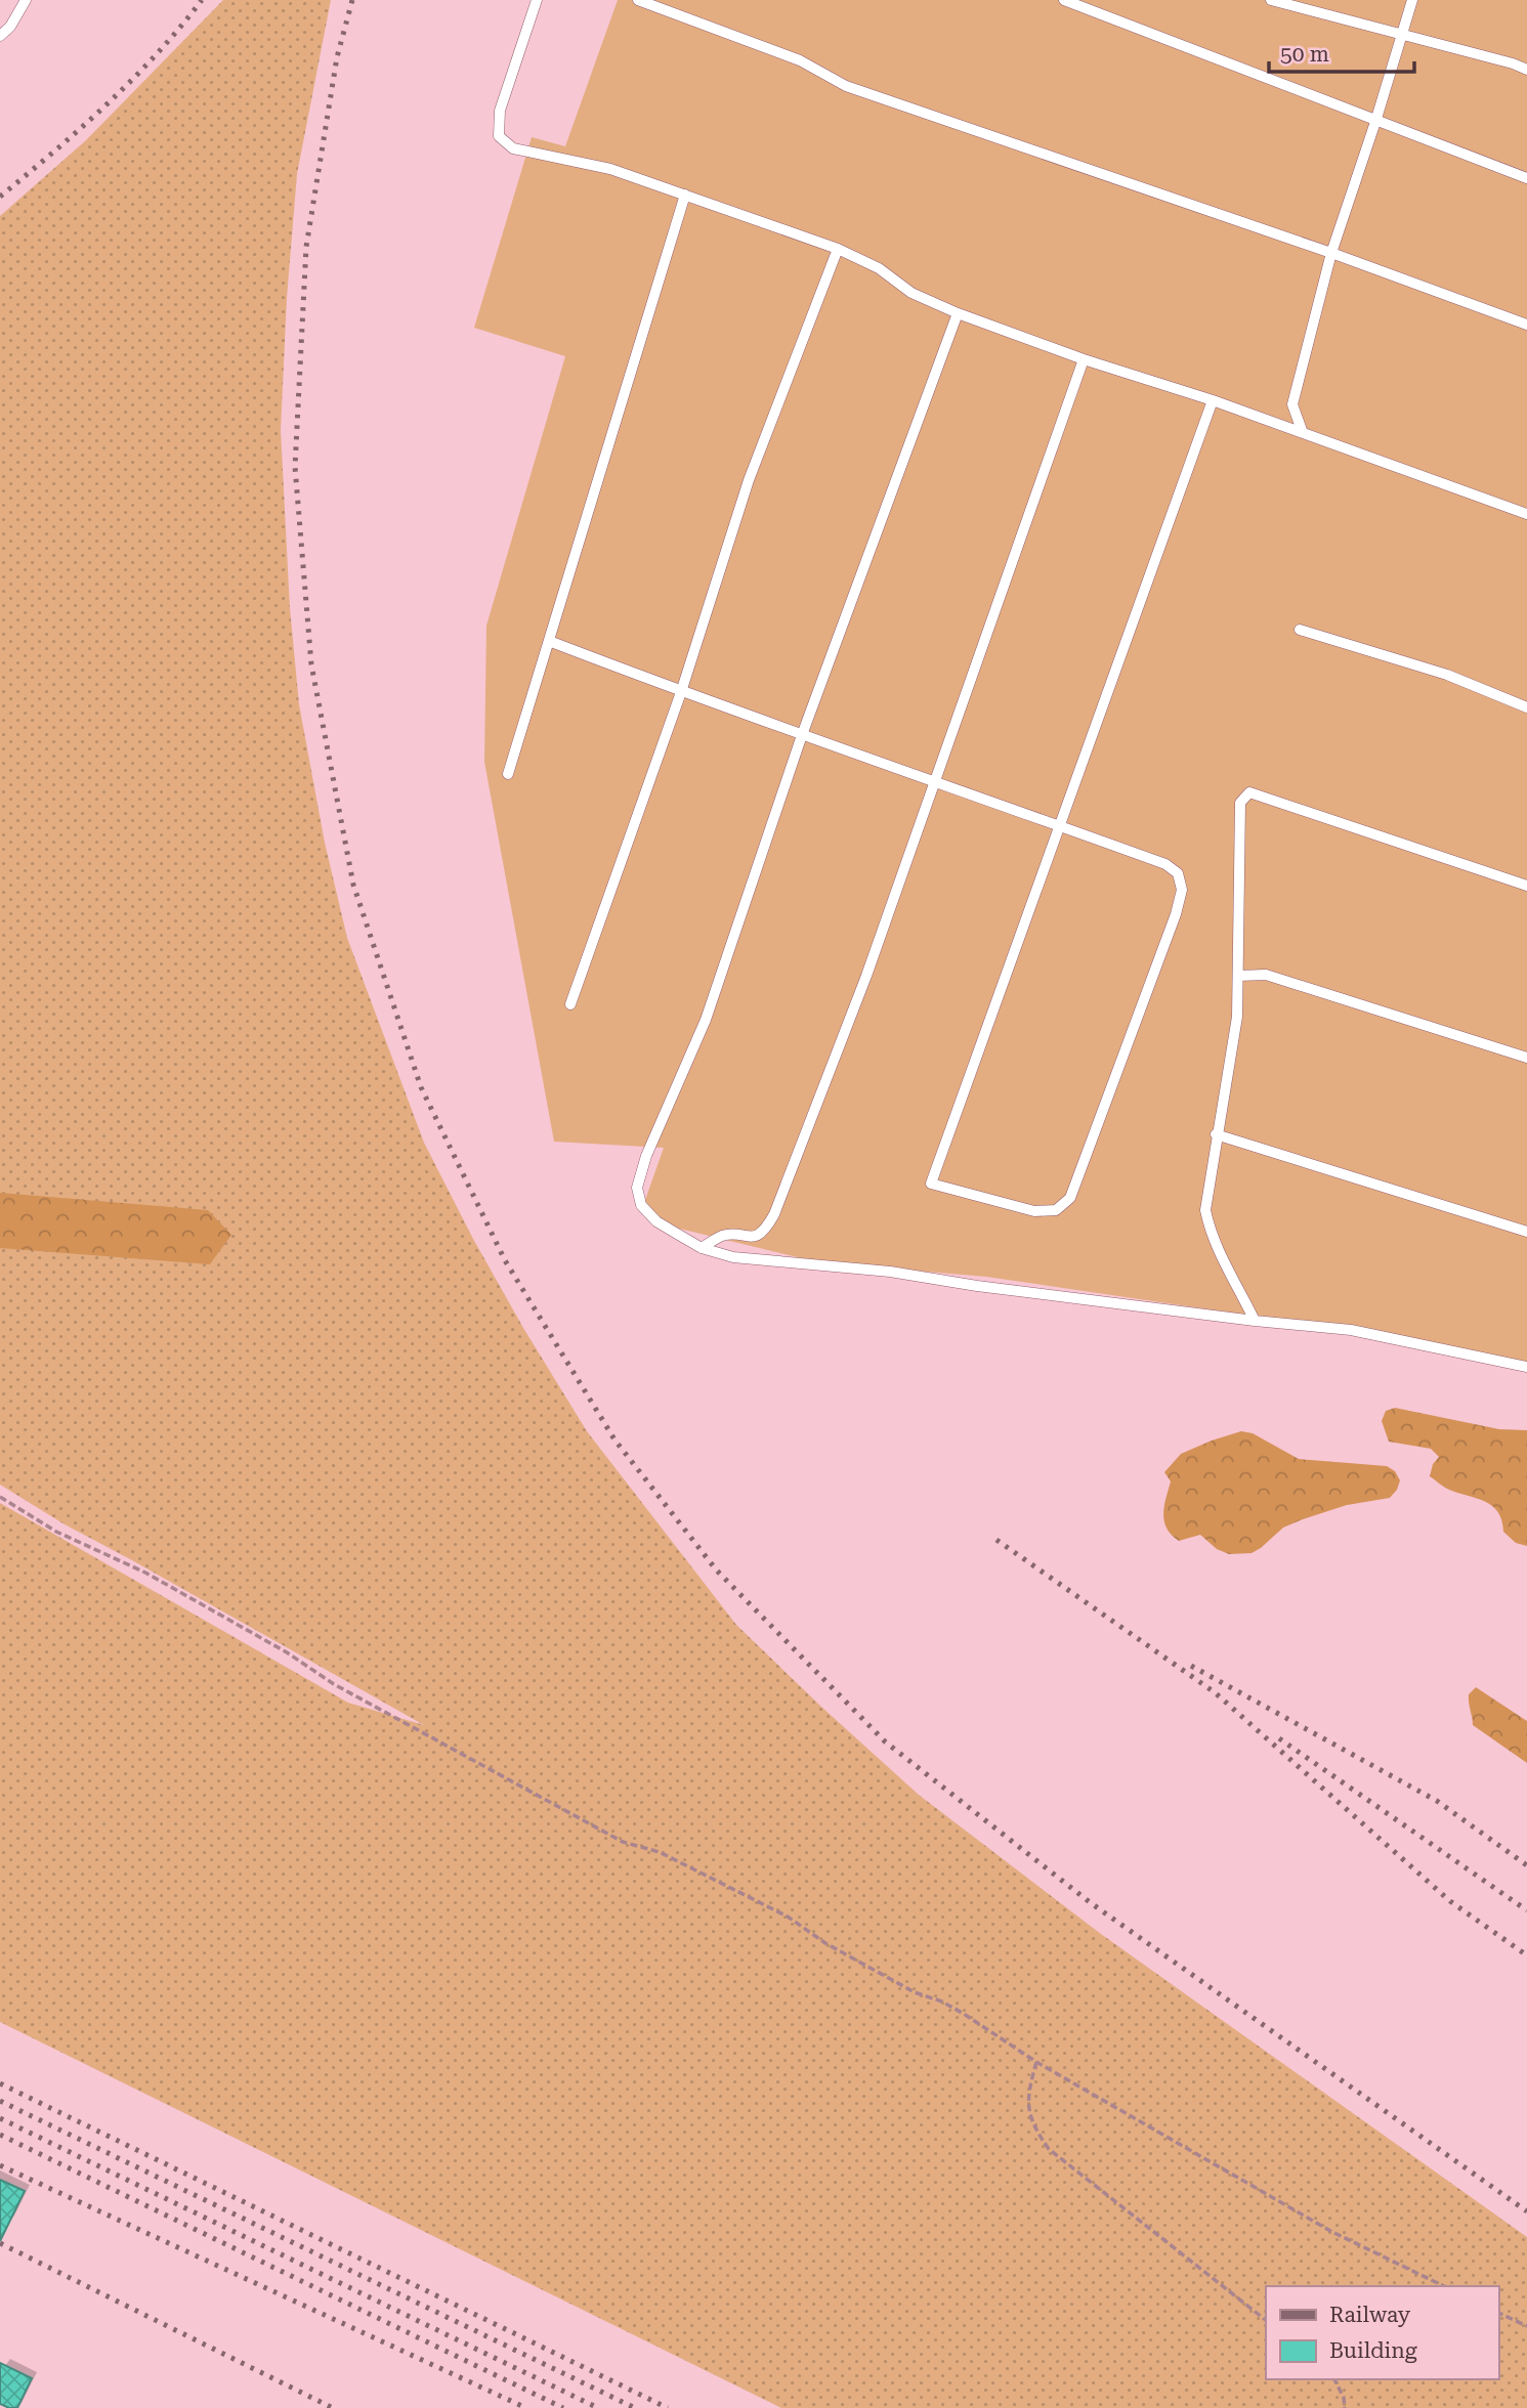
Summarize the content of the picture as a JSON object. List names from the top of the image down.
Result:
{
  "legend": ["Railway", "Building"],
  "scale_bar": "50 m"
}
